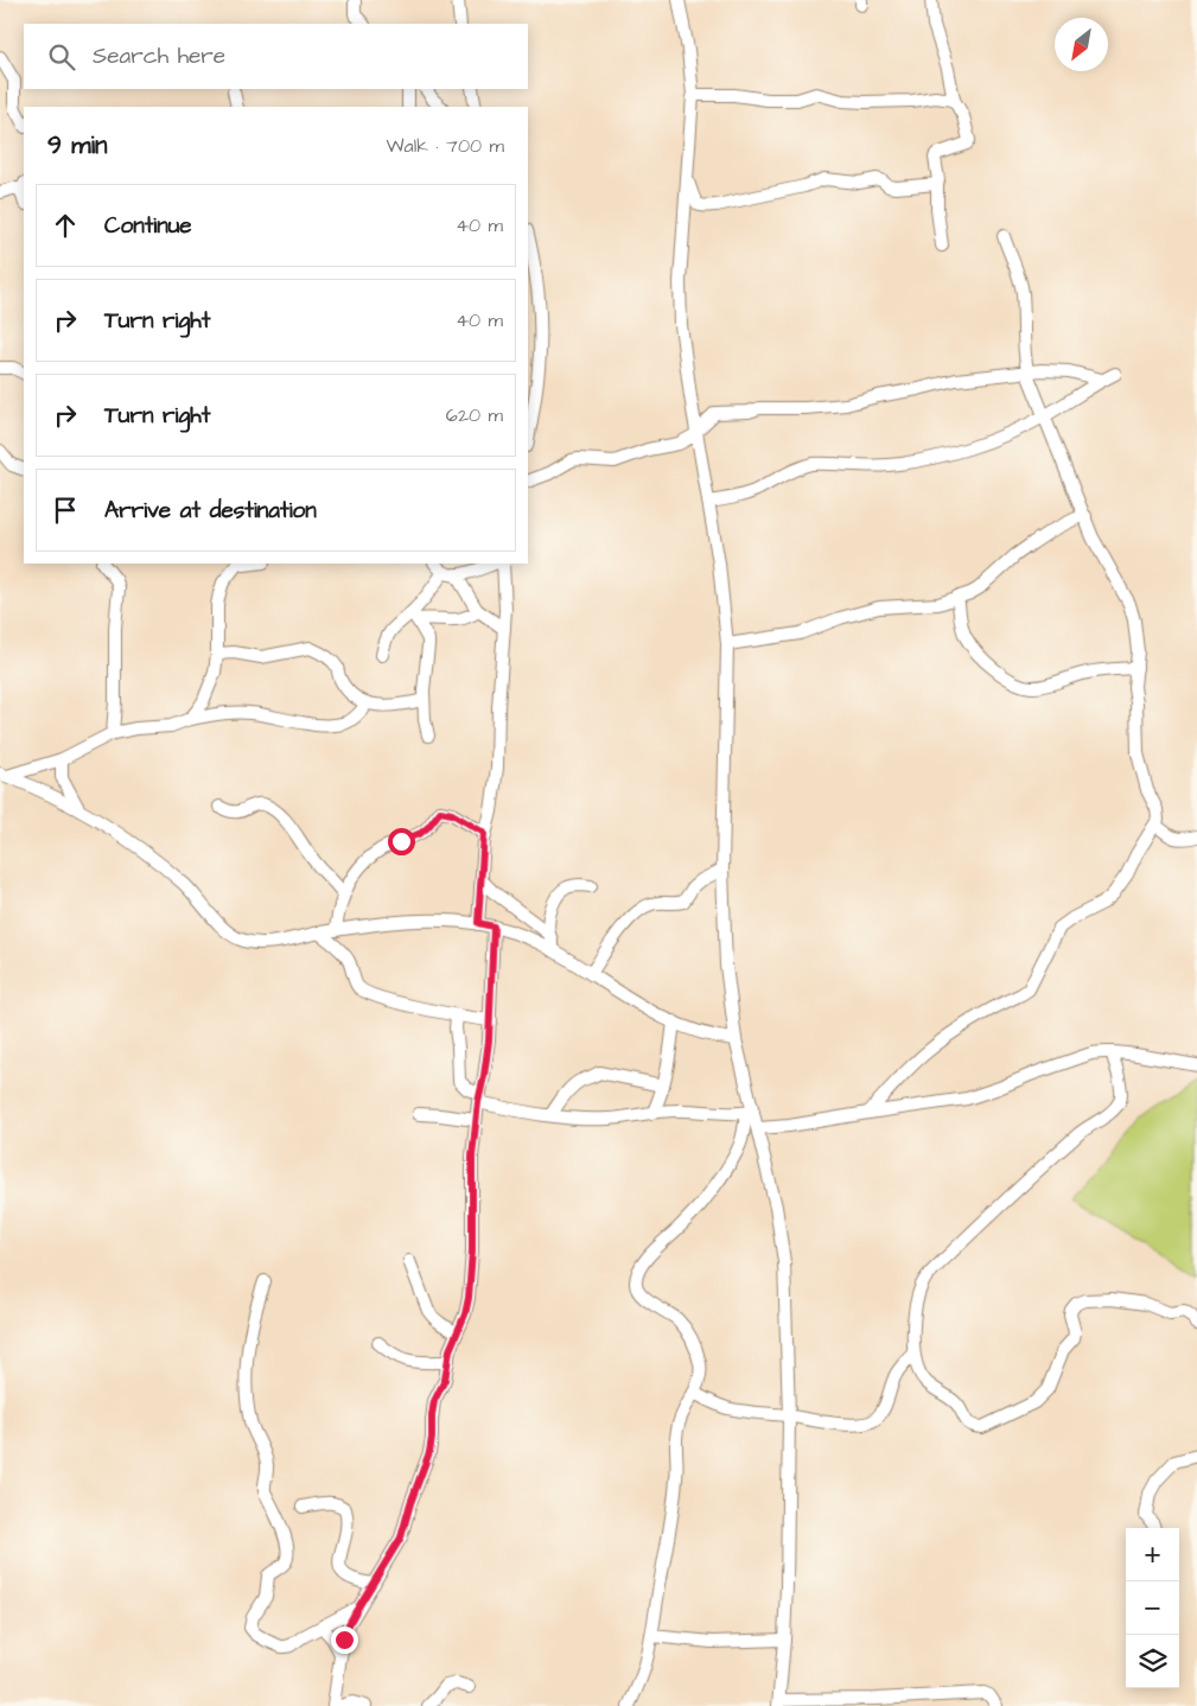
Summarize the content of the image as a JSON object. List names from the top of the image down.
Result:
{
  "north": "bottom left",
  "page": {
    "search": "Search here",
    "heading": ["9 min", "Walk · 700 m"],
    "list": [
      ["Continue", "40 m"],
      ["Turn right", "40 m"],
      ["Turn right", "620 m"],
      "Arrive at destination"
    ],
    "map_buttons": ["+", "−"]
  }
}
